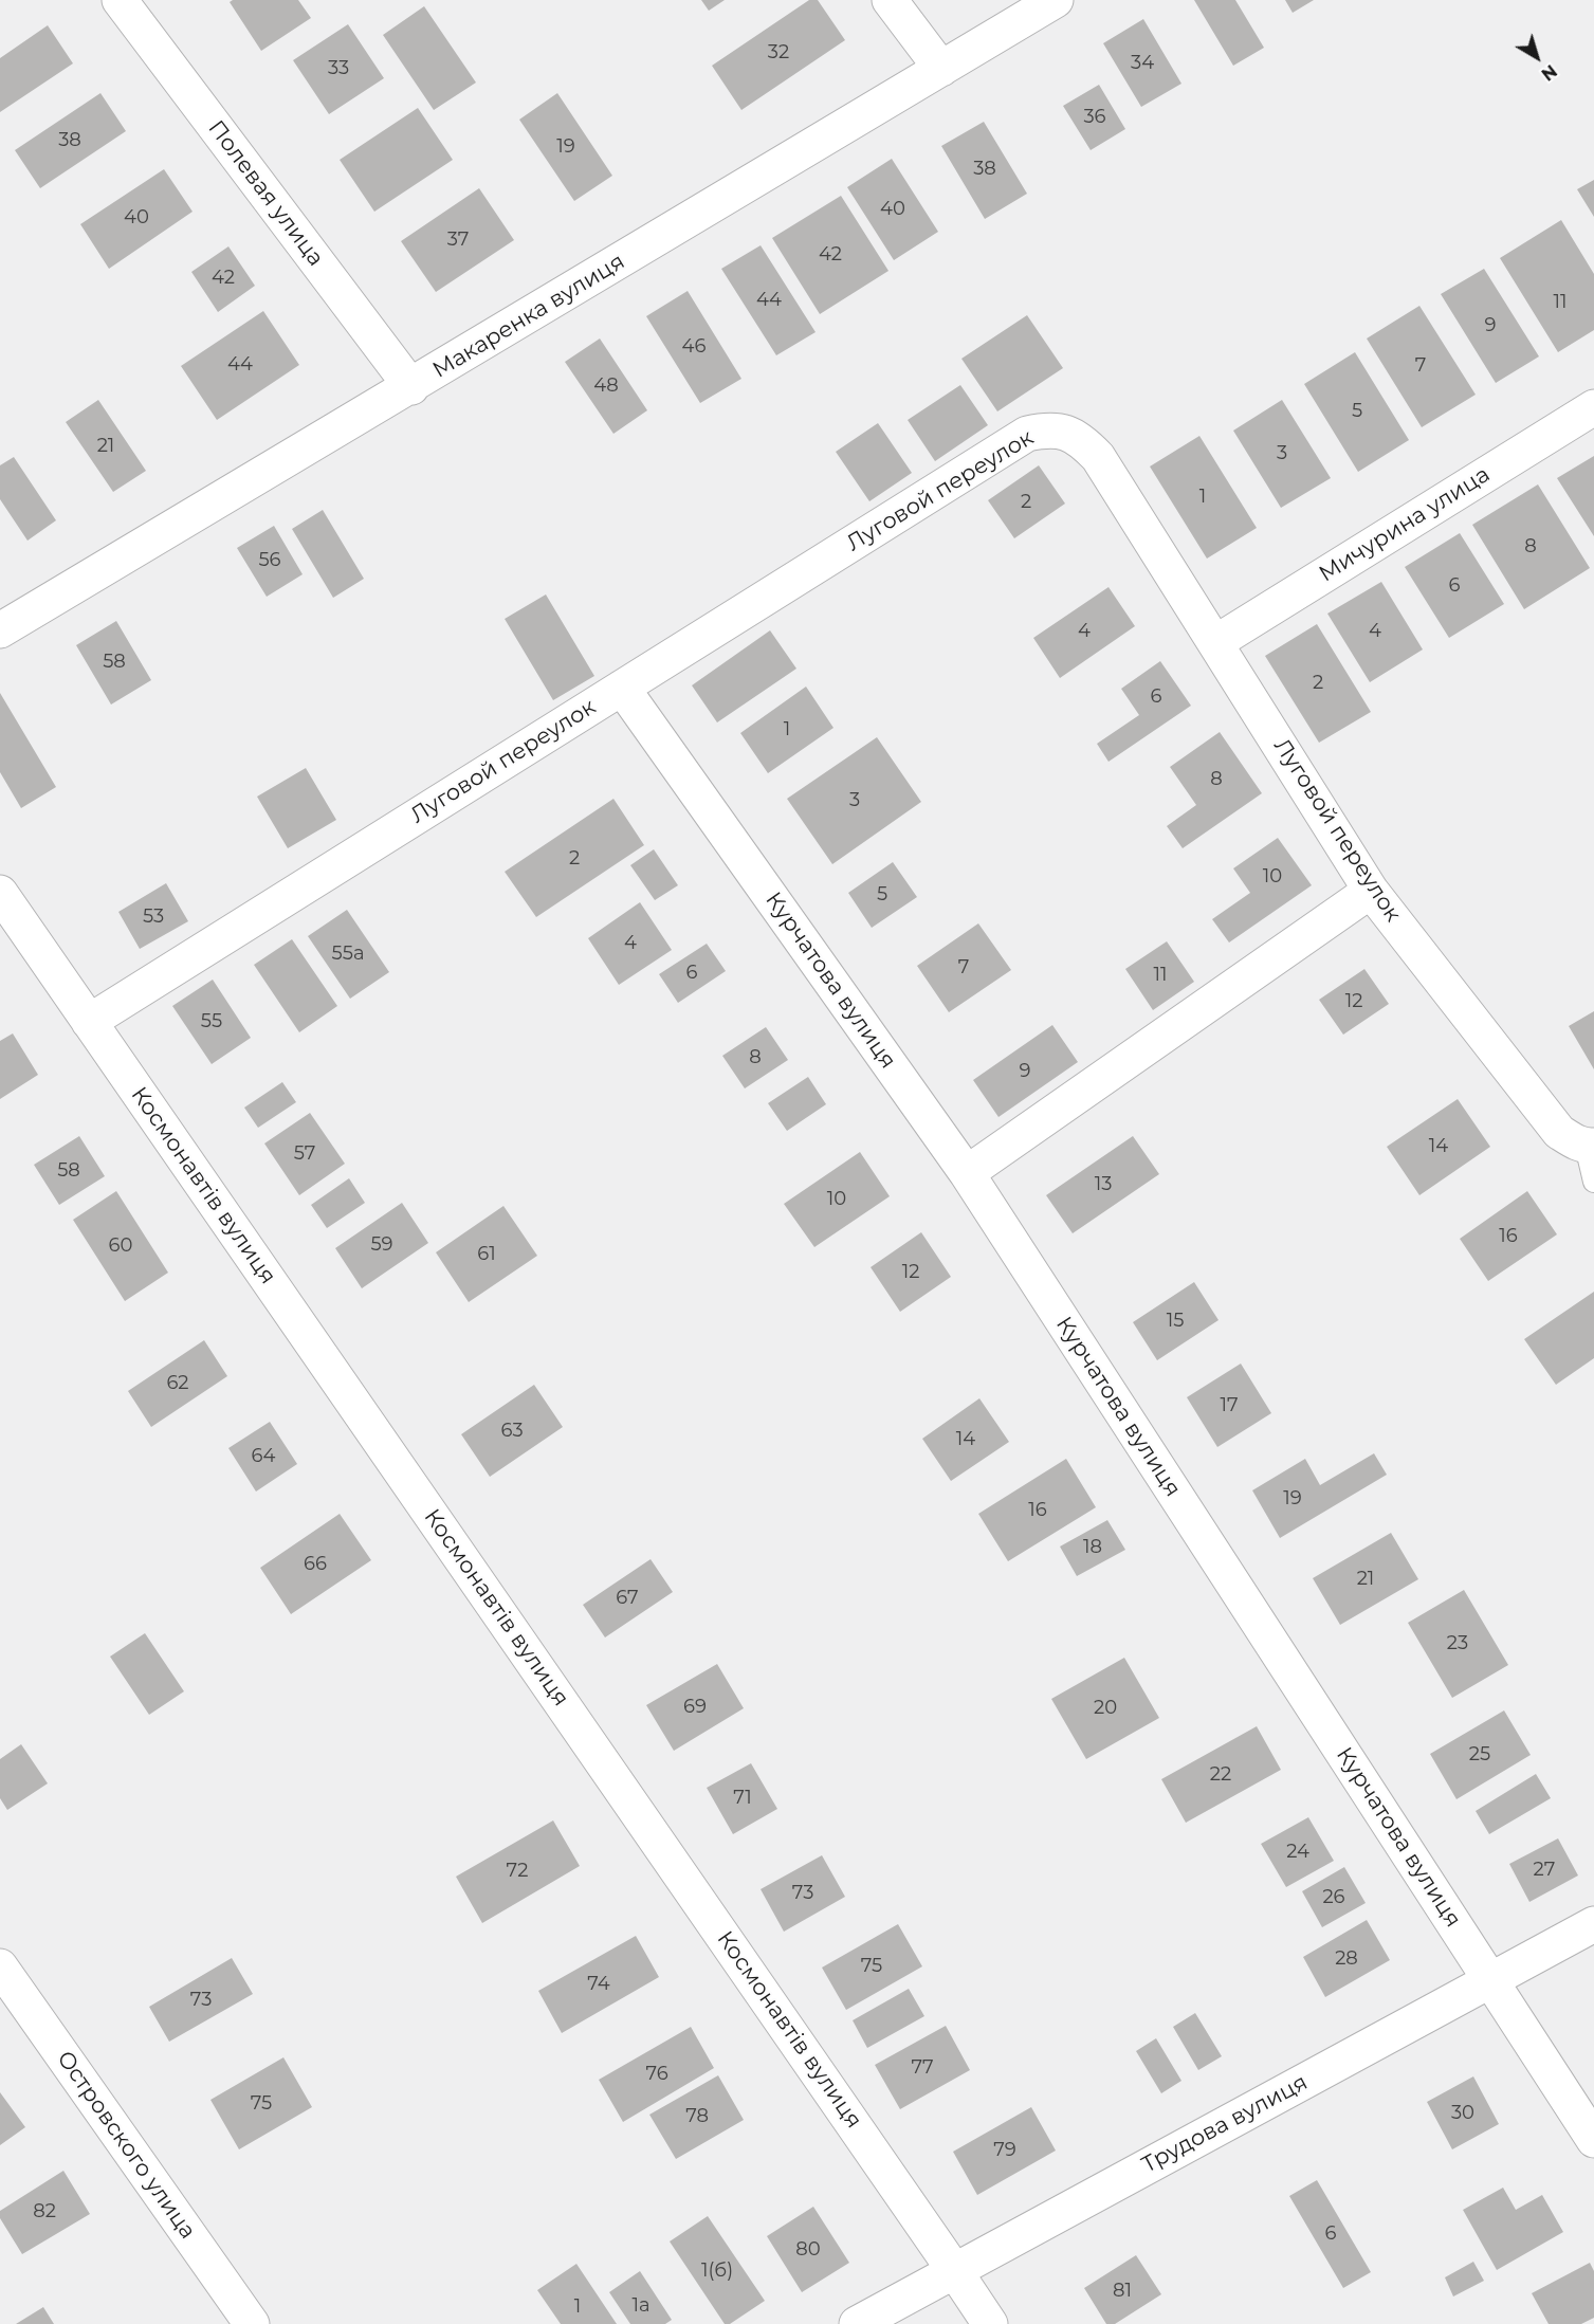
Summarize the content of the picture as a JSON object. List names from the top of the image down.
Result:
{
  "streets": {
    "street": [
      "Полевая улица",
      "Макаренка вулиця",
      "Луговой переулок",
      "Мичурина улица",
      "Курчатова вулиця",
      "Космонавтів вулиця",
      "Трудова вулиця",
      "Островского улица"
    ]
  },
  "crossings": [
    ["Полевая улица", "Макаренка вулиця"],
    ["Луговой переулок", "Мичурина улица"],
    ["Луговой переулок", "Курчатова вулиця"],
    ["Луговой переулок", "Космонавтів вулиця"],
    ["Курчатова вулиця", "Трудова вулиця"],
    ["Космонавтів вулиця", "Трудова вулиця"]
  ],
  "house_numbers": [
    "32",
    "34",
    "33",
    "36",
    "38",
    "19",
    "38",
    "40",
    "40",
    "37",
    "42",
    "42",
    "44",
    "11",
    "9",
    "46",
    "44",
    "7",
    "48",
    "5",
    "21",
    "3",
    "1",
    "2",
    "8",
    "56",
    "6",
    "4",
    "4",
    "58",
    "2",
    "6",
    "1",
    "8",
    "3",
    "2",
    "10",
    "5",
    "53",
    "4",
    "55а",
    "7",
    "6",
    "11",
    "12",
    "55",
    "8",
    "9",
    "14",
    "57",
    "58",
    "13",
    "10",
    "16",
    "59",
    "60",
    "61",
    "12",
    "15",
    "62",
    "17",
    "63",
    "14",
    "64",
    "19",
    "16",
    "18",
    "66",
    "21",
    "67",
    "23",
    "69",
    "20",
    "25",
    "22",
    "71",
    "24",
    "27",
    "72",
    "73",
    "26",
    "28",
    "75",
    "74",
    "73",
    "77",
    "76",
    "75",
    "30",
    "78",
    "79",
    "82",
    "6",
    "80",
    "1(б)",
    "81",
    "1а",
    "1"
  ],
  "north": "bottom right"
}
